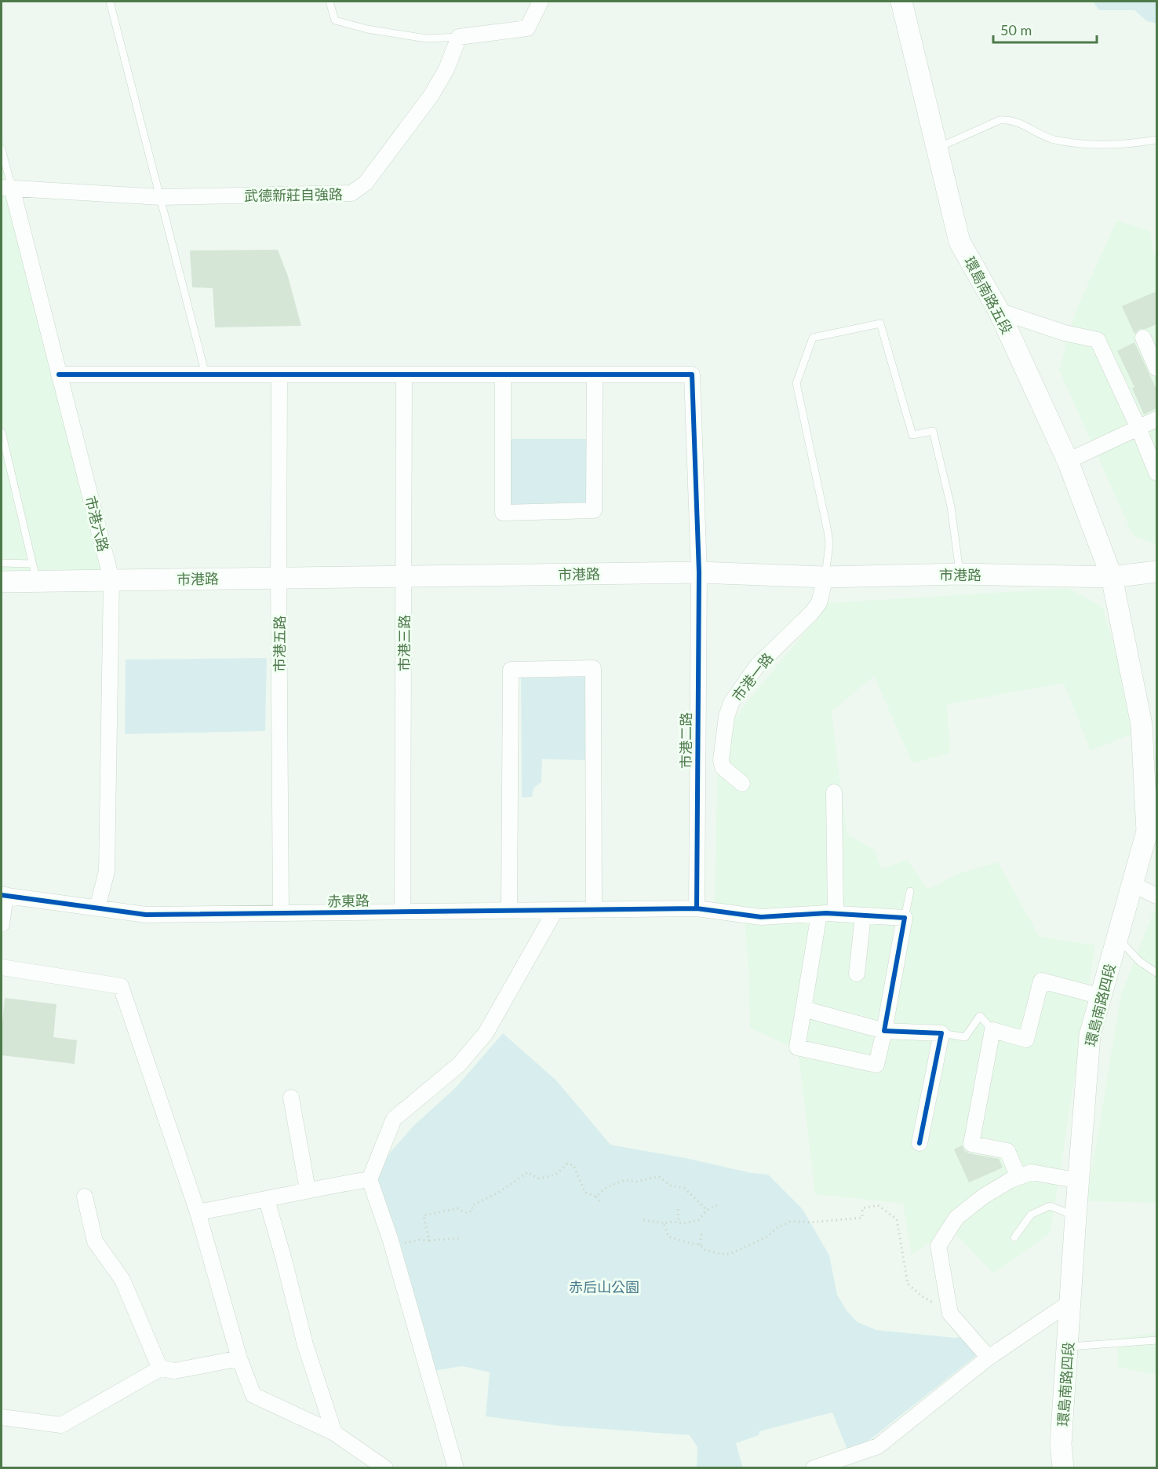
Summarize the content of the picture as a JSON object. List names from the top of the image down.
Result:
{
  "streets": {
    "main road": ["環島南路五段", "市港路", "環島南路四段"],
    "street": [
      "武德新莊自強路",
      "市港六路",
      "市港三路",
      "市港五路",
      "市港一路",
      "市港二路",
      "赤東路"
    ]
  },
  "crossings": [
    ["武德新莊自強路", "市港六路"],
    ["環島南路五段", "市港路"],
    ["環島南路五段", "環島南路四段"],
    ["市港六路", "市港路"],
    ["市港六路", "赤東路"],
    ["市港路", "市港三路"],
    ["市港路", "市港五路"],
    ["市港路", "市港一路"],
    ["市港路", "市港二路"],
    ["市港路", "環島南路四段"],
    ["市港三路", "赤東路"],
    ["市港五路", "赤東路"],
    ["市港二路", "赤東路"]
  ],
  "parks": ["赤后山公園"],
  "scale_bar": "50 m"
}
